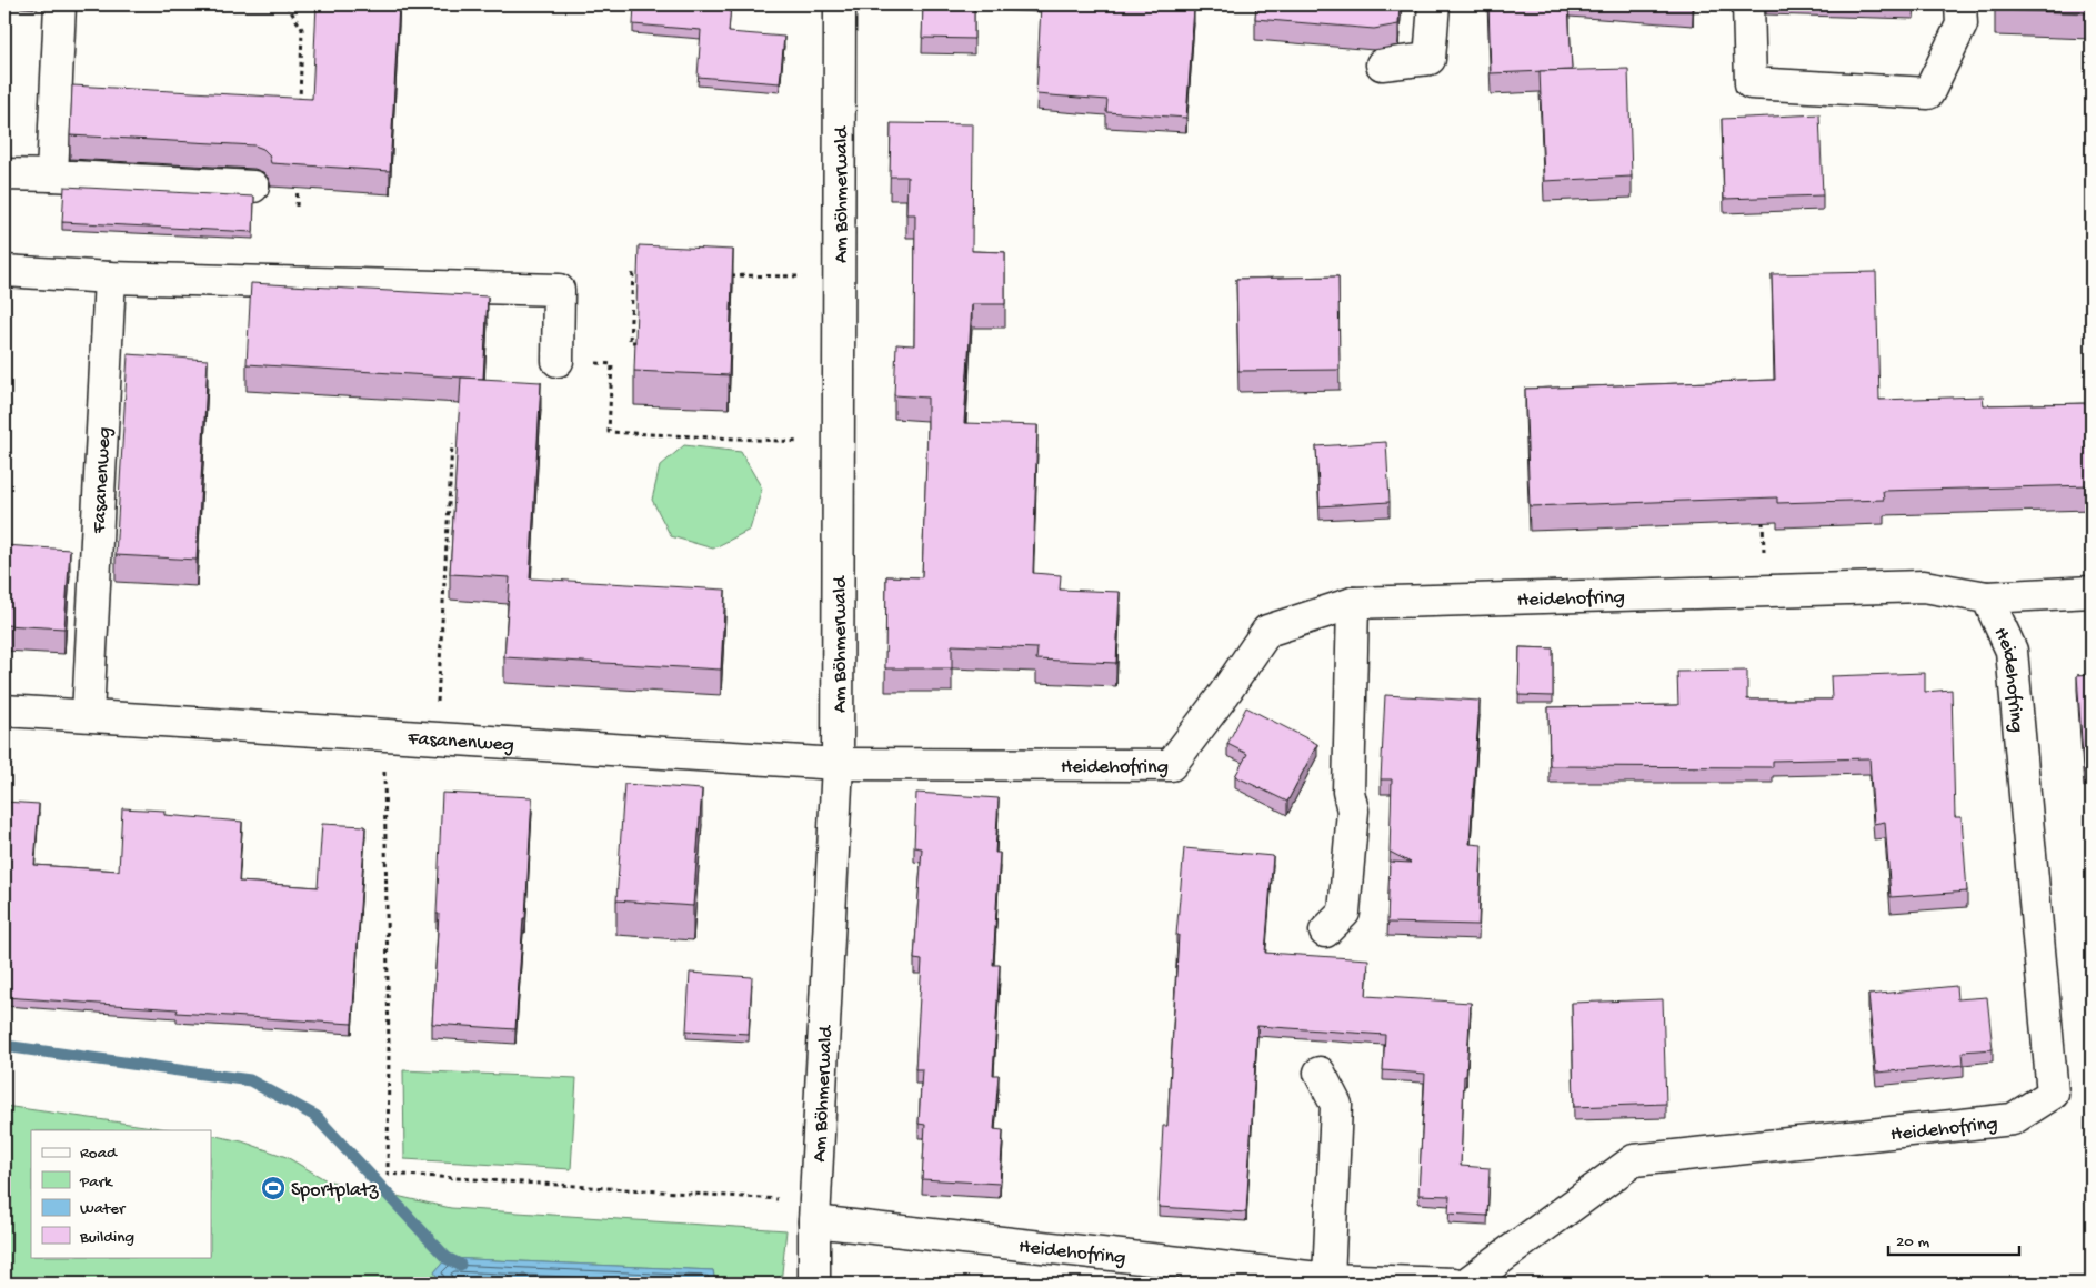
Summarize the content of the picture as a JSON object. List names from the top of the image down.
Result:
{
  "streets": {
    "street": ["Am Böhmerwald", "Fasanenweg", "Heidehofring"]
  },
  "crossings": [
    ["Am Böhmerwald", "Fasanenweg"],
    ["Am Böhmerwald", "Heidehofring"],
    ["Fasanenweg", "Heidehofring"]
  ],
  "places": {
    "sports": ["Sportplatz"]
  },
  "legend": [
    "Road",
    "Park",
    "Water",
    "Building"
  ],
  "scale_bar": "20 m"
}
